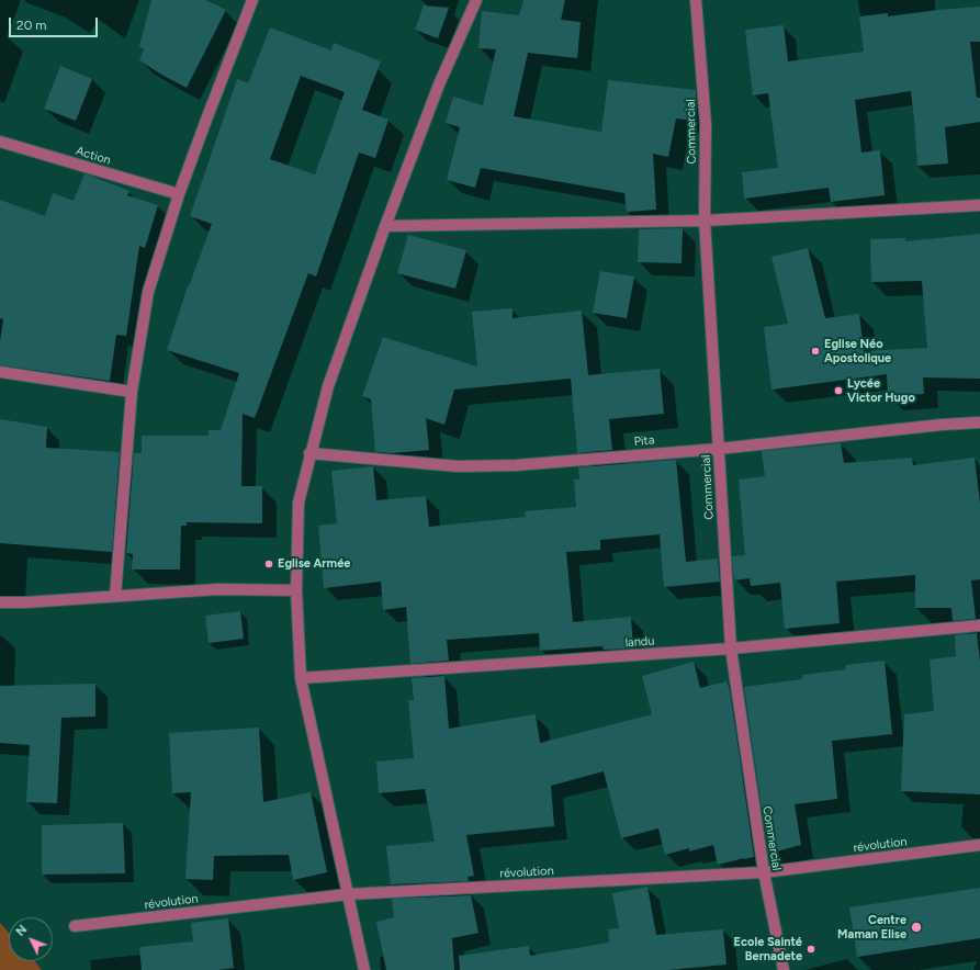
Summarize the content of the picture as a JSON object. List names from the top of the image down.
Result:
{
  "streets": {
    "street": [
      "Commercial",
      "Action",
      "Pita",
      "landu",
      "révolution"
    ]
  },
  "crossings": [
    ["Commercial", "Pita"],
    ["Commercial", "landu"],
    ["Commercial", "révolution"]
  ],
  "places": [
    "Eglise Néo Apostolique",
    "Lycée Victor Hugo",
    "Eglise Armée",
    "Centre Maman Elise",
    "Ecole Sainté Bernadete"
  ],
  "scale_bar": "20 m",
  "north": "top left"
}
